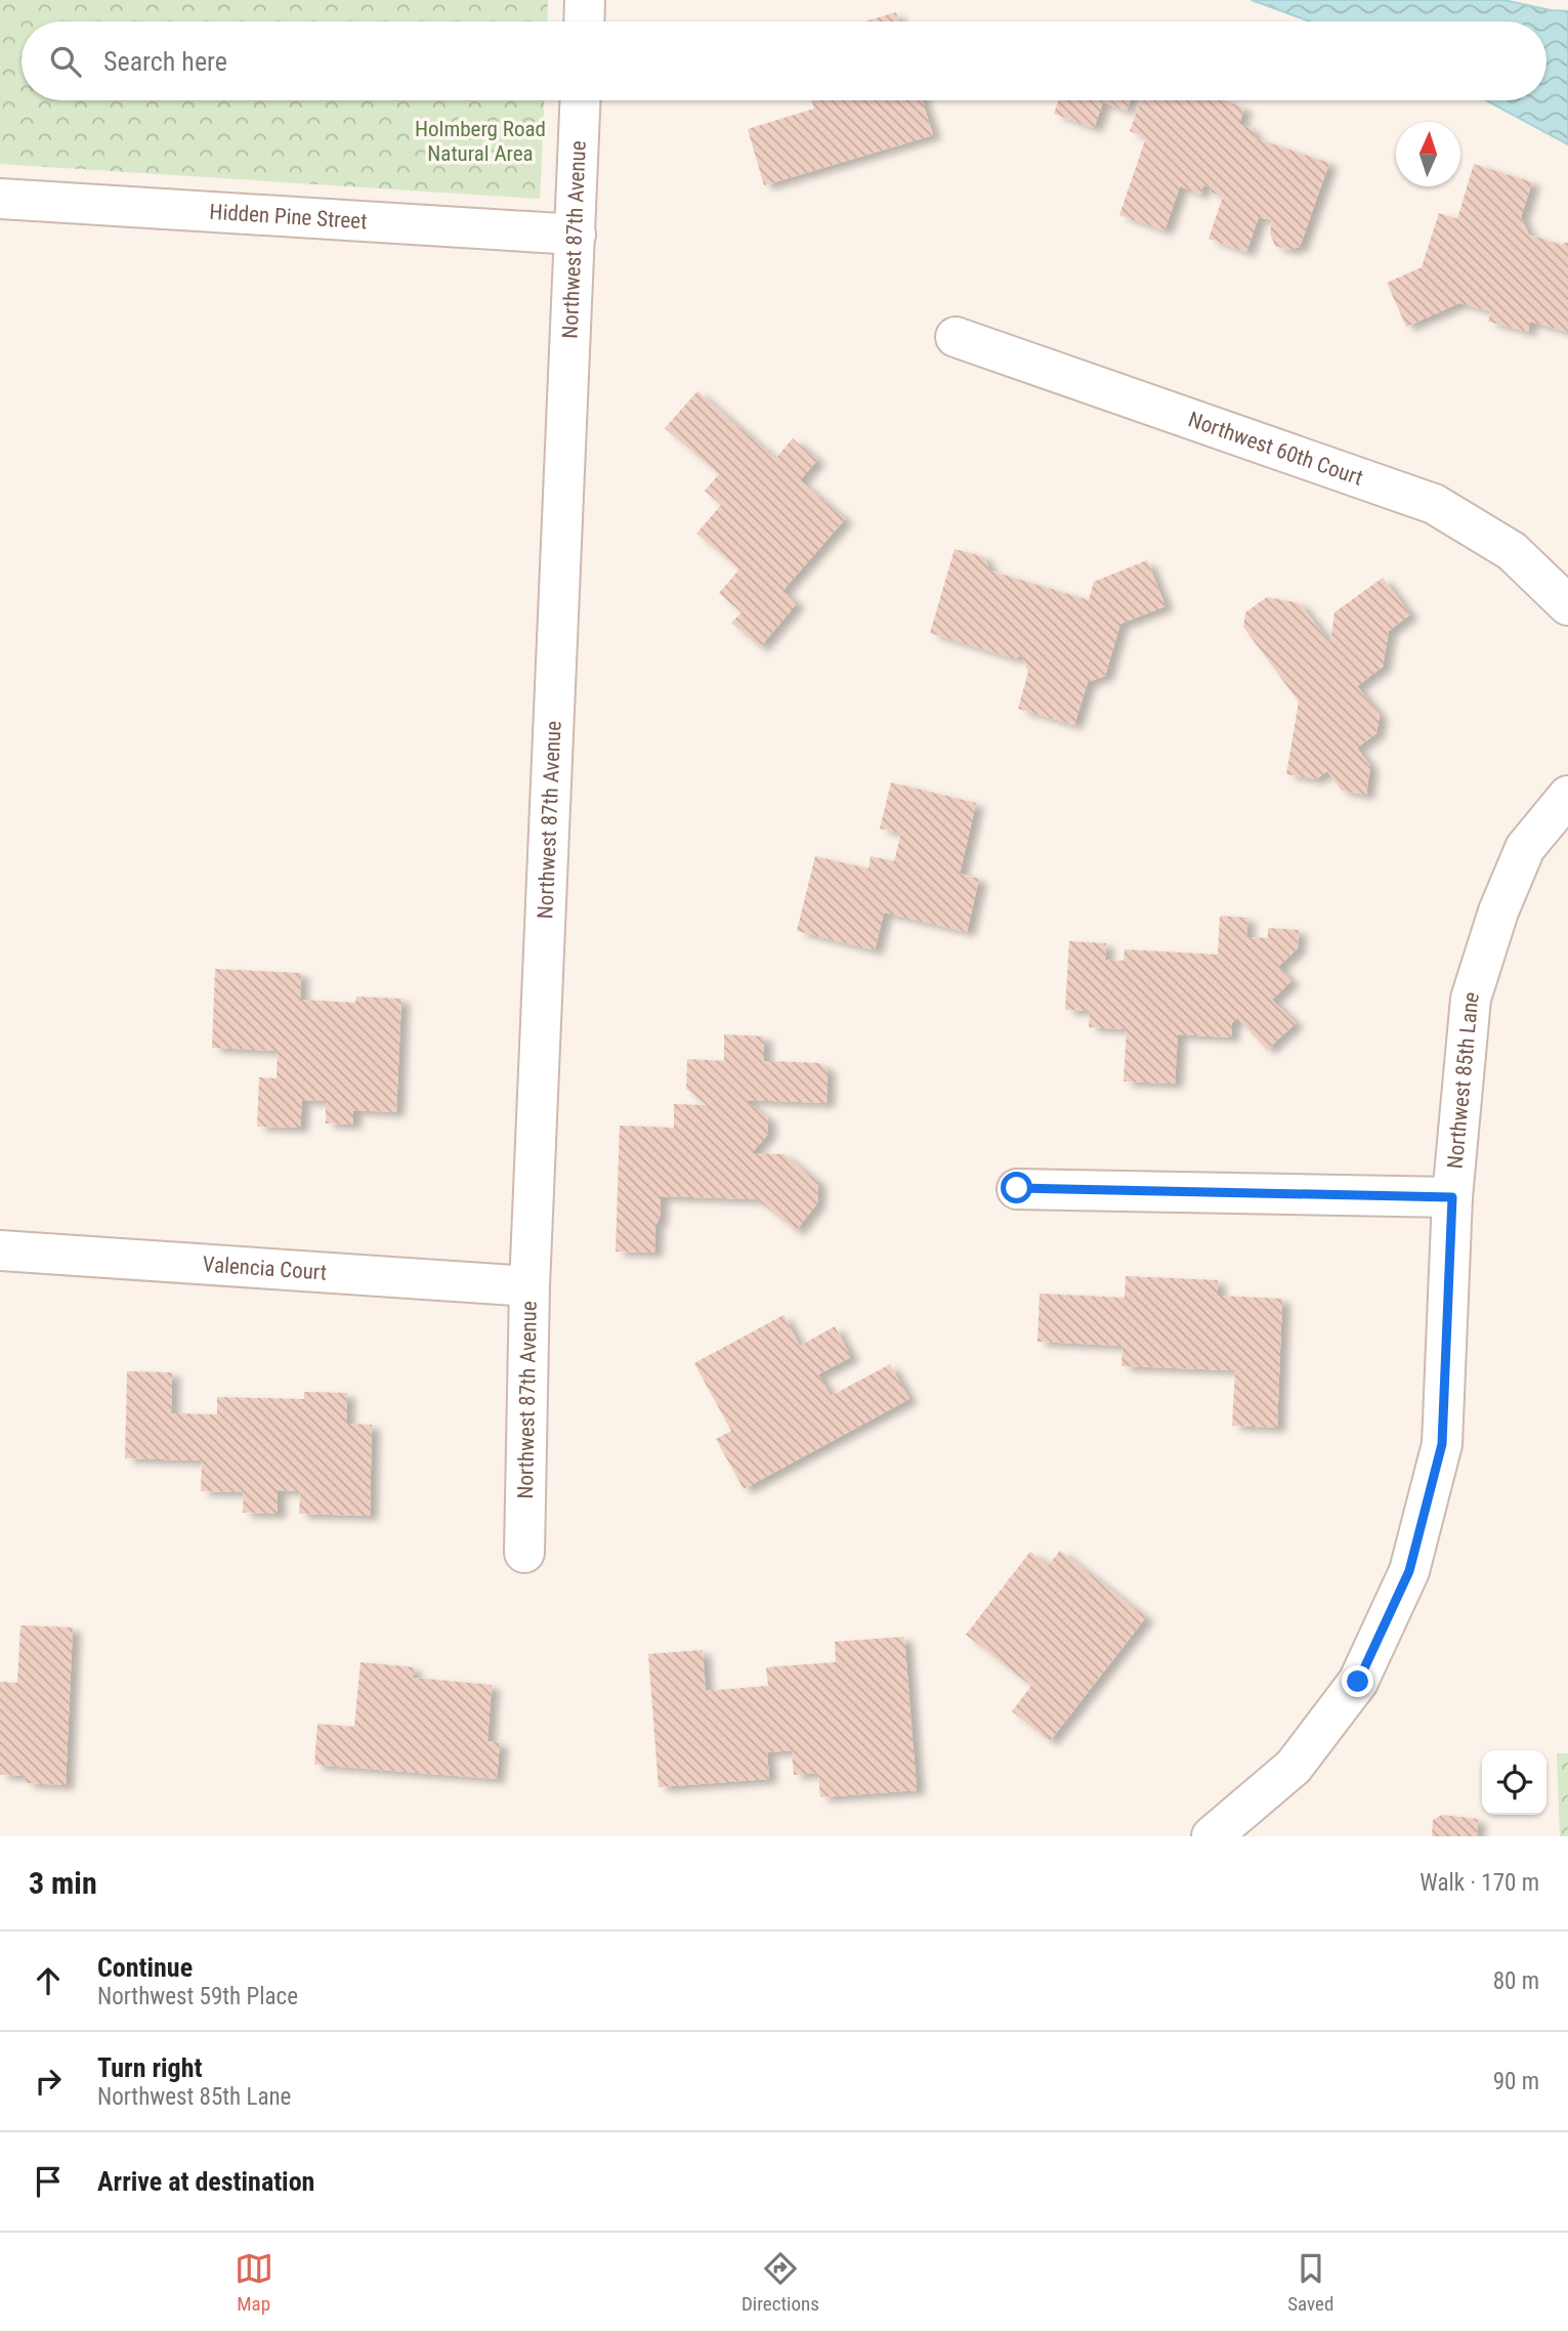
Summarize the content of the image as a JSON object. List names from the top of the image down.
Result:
{
  "streets": {
    "street": [
      "Hidden Pine Street",
      "Northwest 87th Avenue",
      "Northwest 60th Court",
      "Northwest 85th Lane",
      "Valencia Court"
    ]
  },
  "crossings": [
    ["Hidden Pine Street", "Northwest 87th Avenue"],
    ["Northwest 87th Avenue", "Valencia Court"]
  ],
  "parks": ["Holmberg Road Natural Area"],
  "north": "top",
  "page": {
    "search": "Search here",
    "heading": ["3 min", "Walk · 170 m"],
    "list": [
      ["Continue", "Northwest 59th Place", "80 m"],
      ["Turn right", "Northwest 85th Lane", "90 m"],
      "Arrive at destination"
    ],
    "nav": ["Map", "Directions", "Saved"]
  }
}
